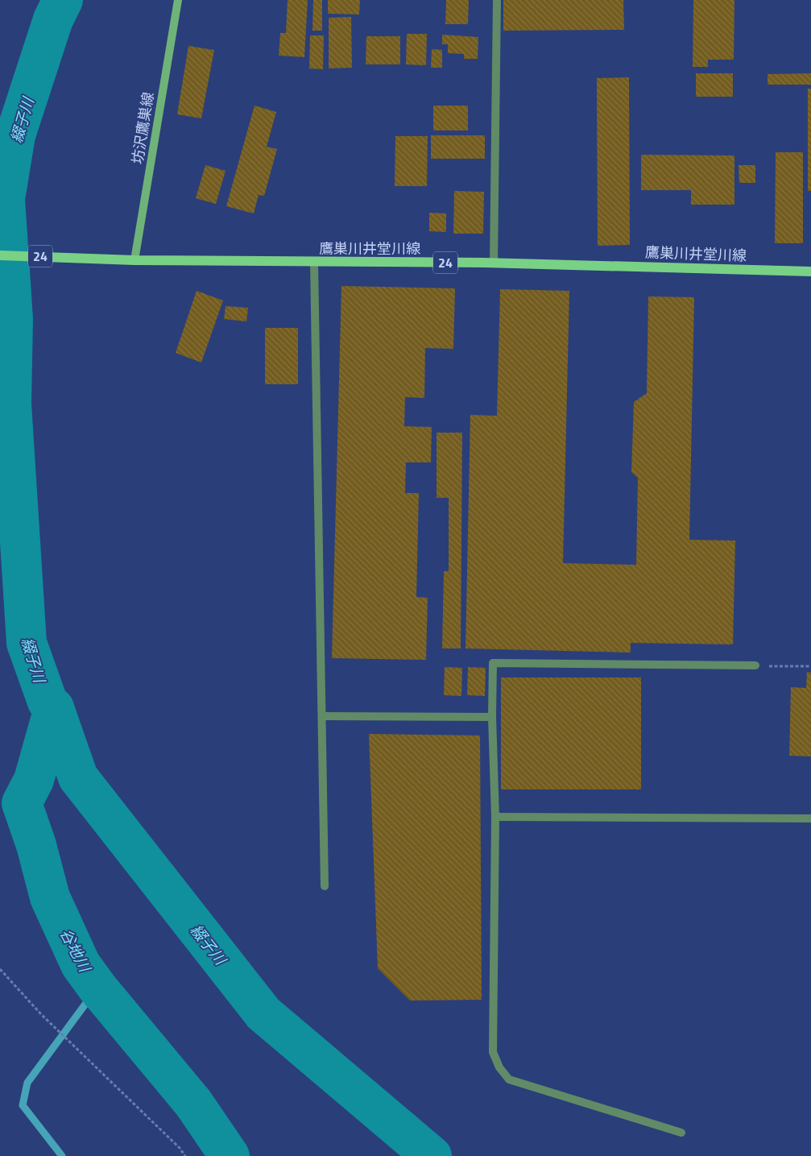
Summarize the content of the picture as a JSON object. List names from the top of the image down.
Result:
{
  "streets": {
    "main road": ["坊沢鷹巣線", "鷹巣川井堂川線", "24"]
  },
  "crossings": [
    ["坊沢鷹巣線", "鷹巣川井堂川線"]
  ],
  "water": ["綴子川", "谷地川"]
}
